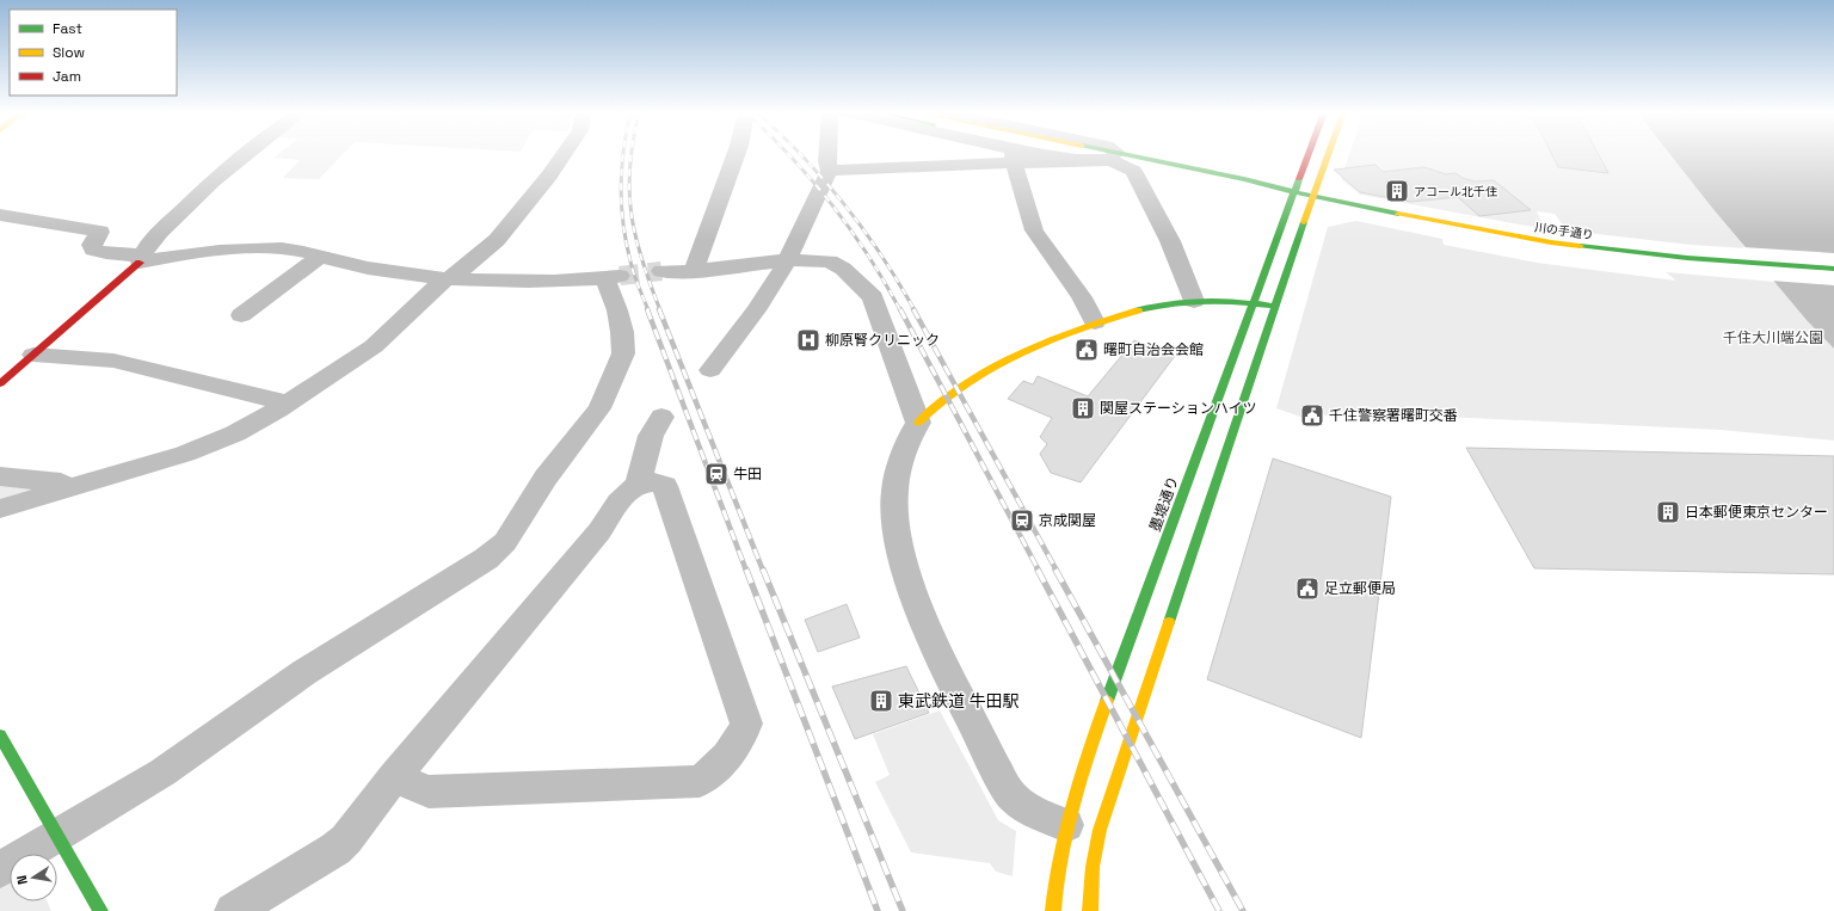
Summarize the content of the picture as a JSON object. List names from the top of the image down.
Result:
{
  "streets": {
    "main road": ["川の手通り", "墨堤通り"]
  },
  "crossings": [
    ["川の手通り", "墨堤通り"]
  ],
  "parks": ["千住大川端公園"],
  "places": {
    "building": [
      "アコール北千住",
      "関屋ステーションハイツ",
      "日本郵便東京センター",
      "東武鉄道 牛田駅"
    ],
    "hospital": ["柳原腎クリニック"],
    "public building": ["曙町自治会会館", "千住警察署曙町交番", "足立郵便局"],
    "station": ["牛田", "京成関屋"]
  },
  "legend": ["Fast", "Slow", "Jam"],
  "north": "left"
}
